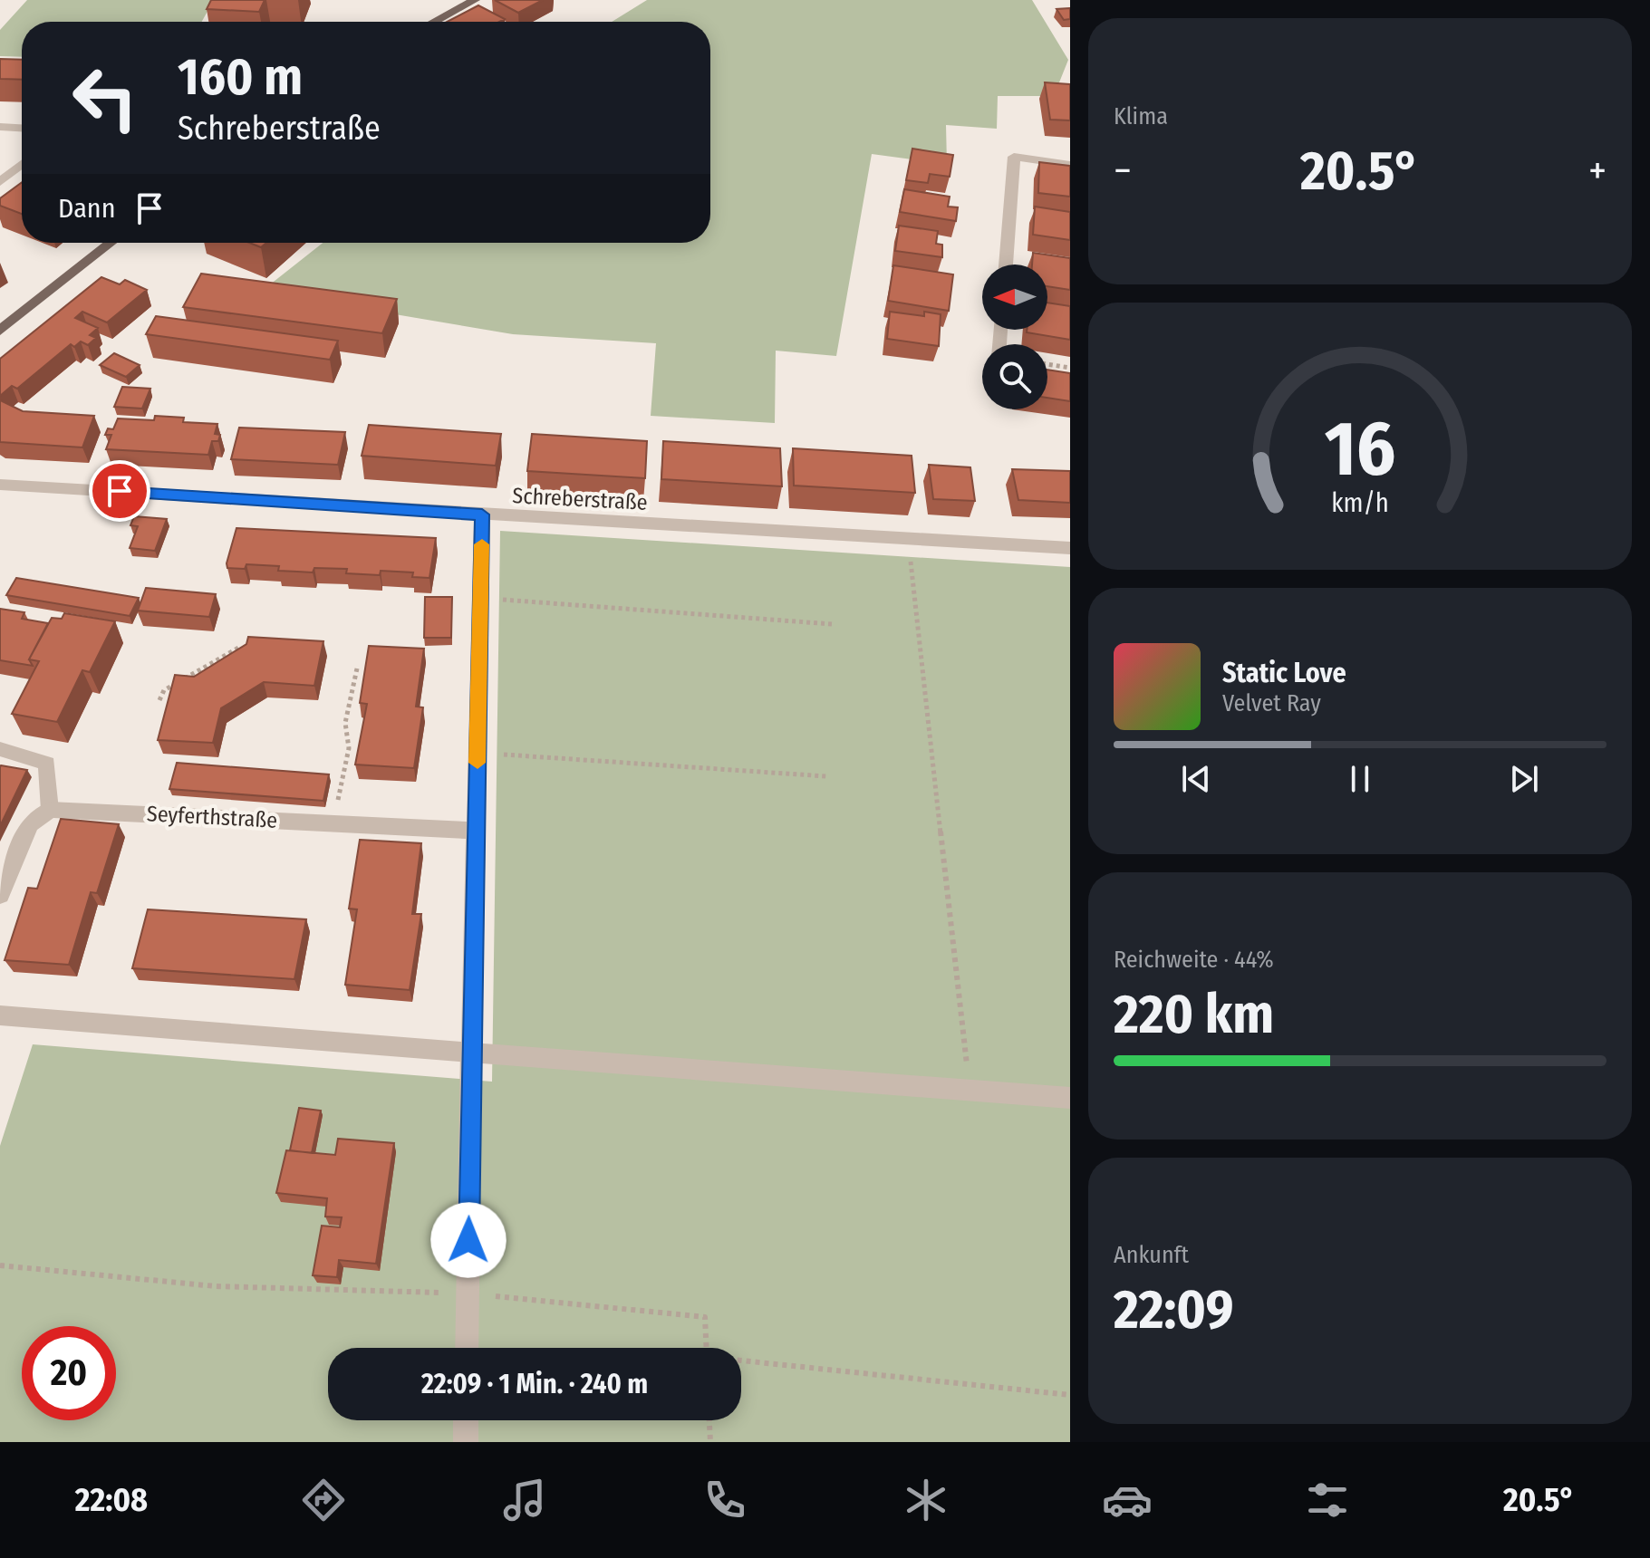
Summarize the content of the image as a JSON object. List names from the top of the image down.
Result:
{
  "streets": {
    "street": ["Schreberstraße", "Seyferthstraße"]
  },
  "north": "left",
  "page": {
    "tile": [
      "Klima",
      ["Reichweite · 44%", "220 km"],
      ["Ankunft", "22:09"]
    ],
    "turn": ["160 m", "Schreberstraße"],
    "heat": ["−", "20.5°", "+"],
    "then": "Dann",
    "song": ["Static Love", "Velvet Ray"],
    "limit": "20",
    "trip": "22:09 · 1 Min. · 240 m",
    "tabs": ["22:08", "20.5°"],
    "gauge": ["16", "km/h"]
  }
}
